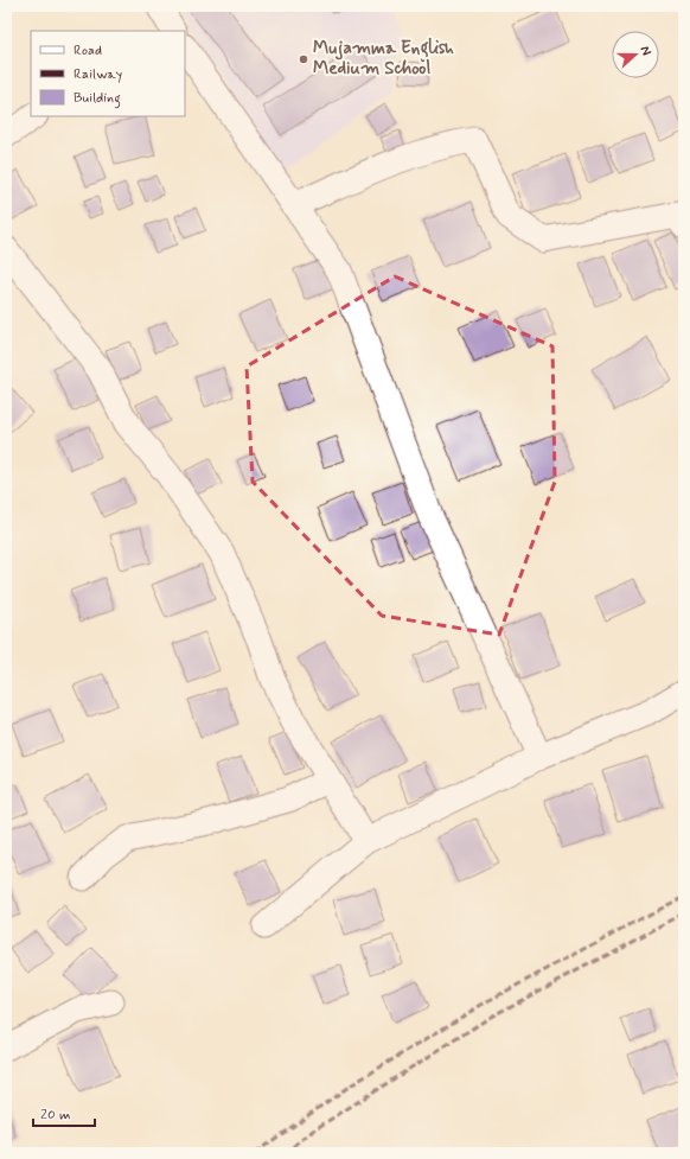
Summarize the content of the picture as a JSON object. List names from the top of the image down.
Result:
{
  "places": ["Mujamma English Medium School"],
  "legend": ["Road", "Railway", "Building"],
  "scale_bar": "20 m",
  "north": "right"
}
